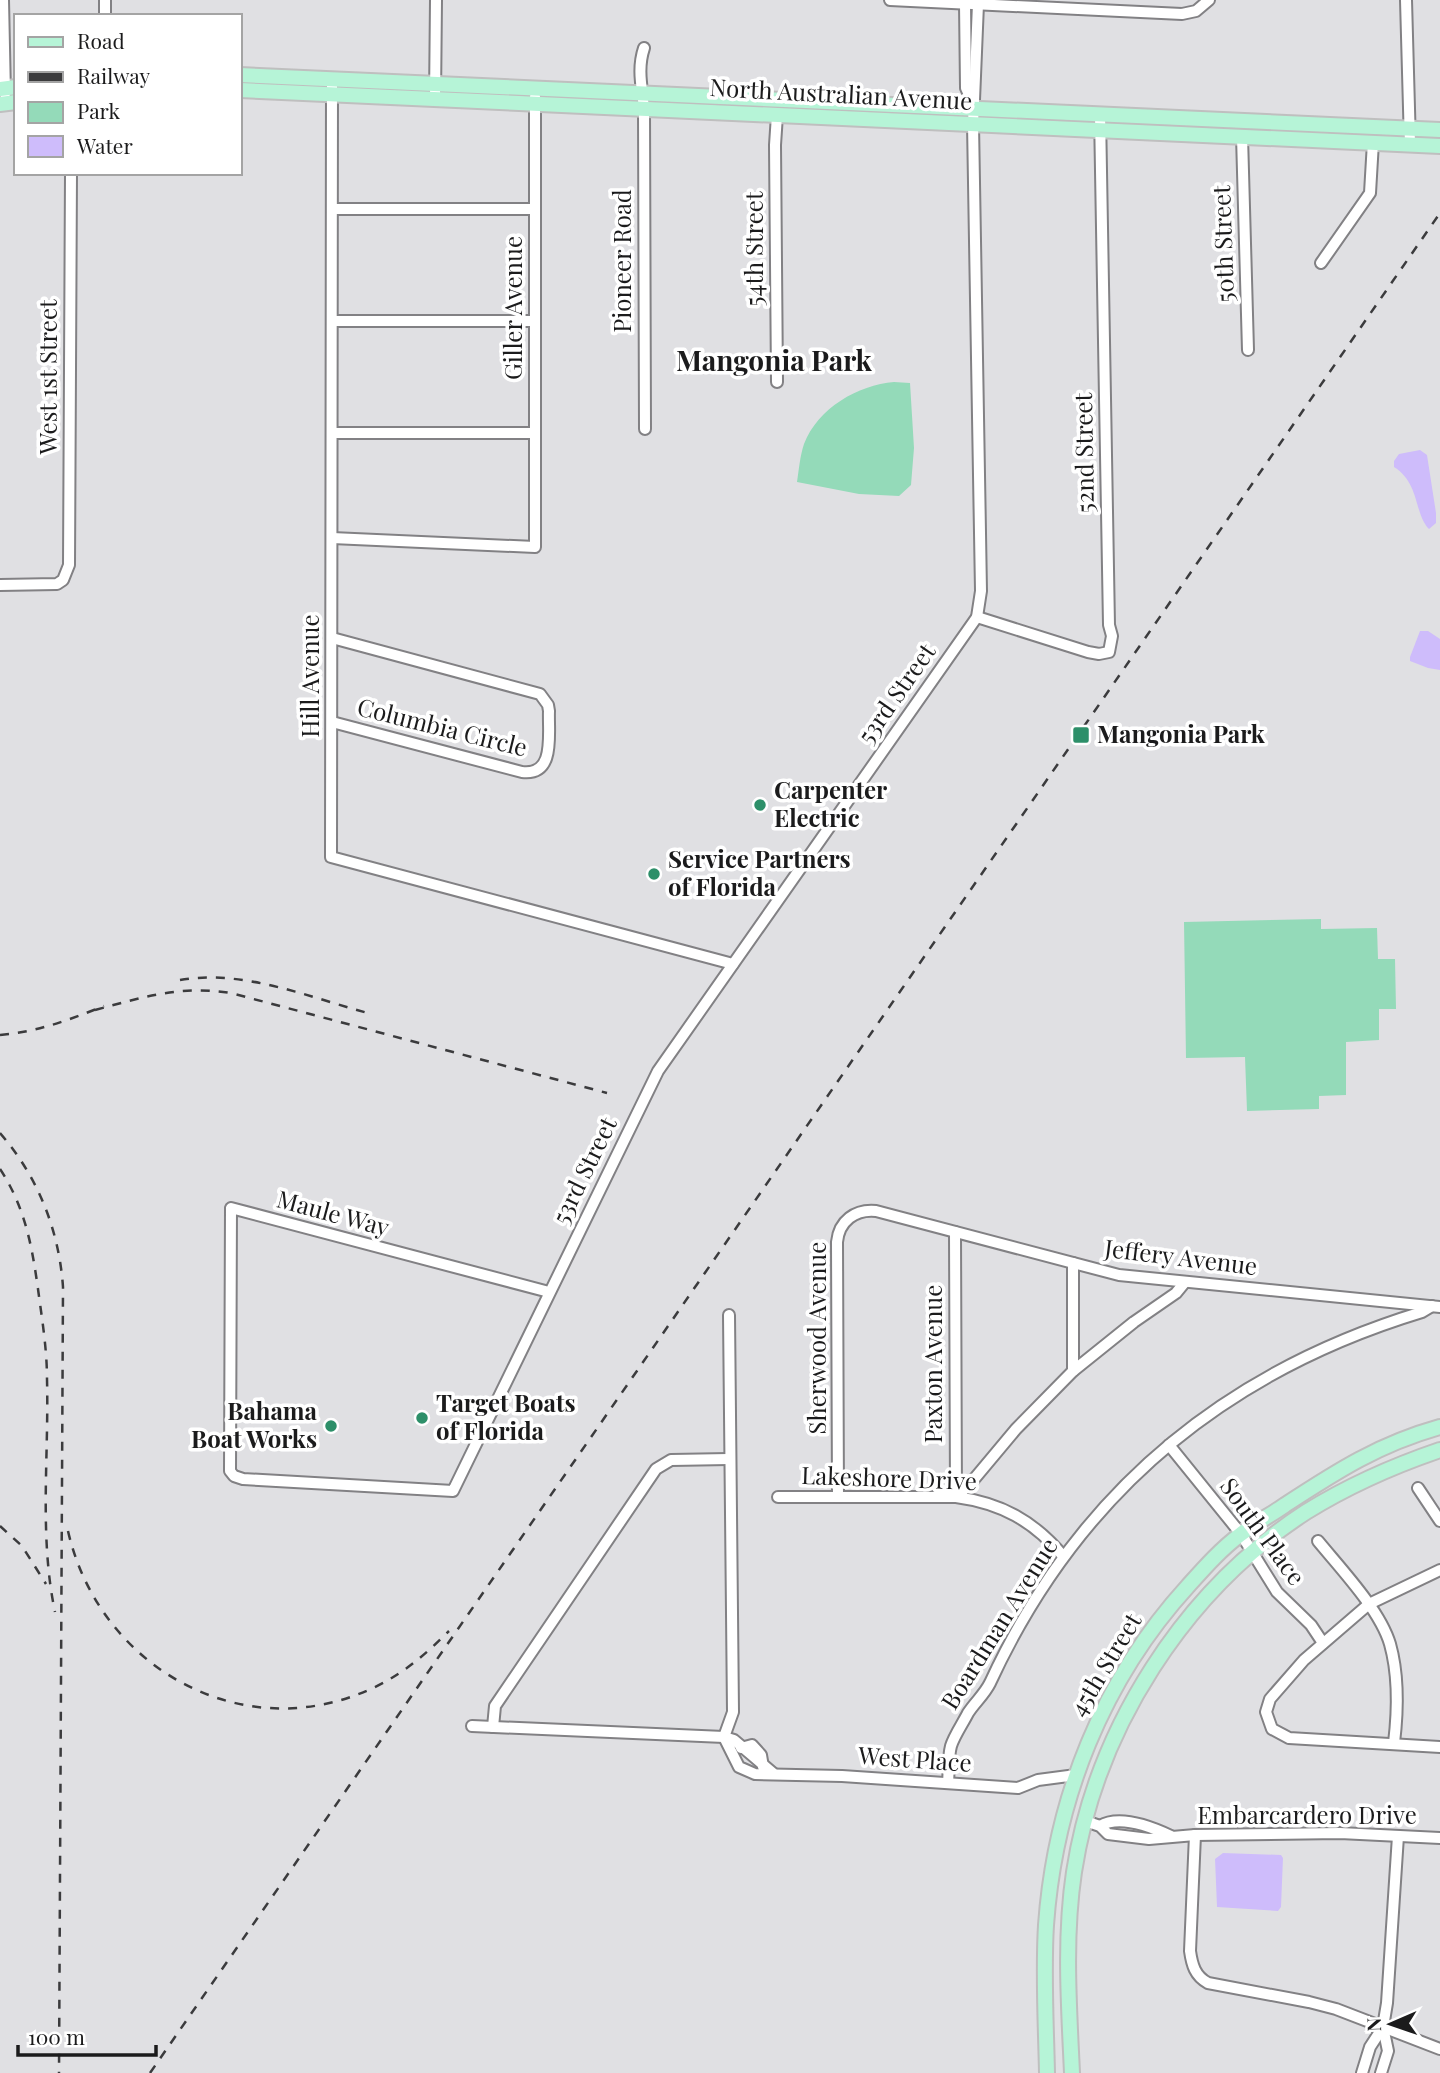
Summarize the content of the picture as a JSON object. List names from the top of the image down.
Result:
{
  "streets": {
    "main road": ["North Australian Avenue", "45th Street"],
    "street": [
      "50th Street",
      "54th Street",
      "Pioneer Road",
      "Giller Avenue",
      "West 1st Street",
      "52nd Street",
      "Hill Avenue",
      "53rd Street",
      "Columbia Circle",
      "Maule Way",
      "Jeffery Avenue",
      "Sherwood Avenue",
      "Paxton Avenue",
      "Lakeshore Drive",
      "South Place",
      "Boardman Avenue",
      "West Place",
      "Embarcardero Drive"
    ]
  },
  "crossings": [
    ["North Australian Avenue", "50th Street"],
    ["North Australian Avenue", "54th Street"],
    ["North Australian Avenue", "Pioneer Road"],
    ["North Australian Avenue", "Giller Avenue"],
    ["North Australian Avenue", "52nd Street"],
    ["North Australian Avenue", "Hill Avenue"],
    ["North Australian Avenue", "53rd Street"],
    ["Giller Avenue", "Hill Avenue"],
    ["52nd Street", "53rd Street"],
    ["Hill Avenue", "53rd Street"],
    ["Hill Avenue", "Columbia Circle"],
    ["53rd Street", "Maule Way"],
    ["Jeffery Avenue", "Sherwood Avenue"],
    ["Jeffery Avenue", "Paxton Avenue"],
    ["Jeffery Avenue", "Boardman Avenue"],
    ["Sherwood Avenue", "Lakeshore Drive"],
    ["Paxton Avenue", "Lakeshore Drive"],
    ["Lakeshore Drive", "Boardman Avenue"],
    ["South Place", "Boardman Avenue"],
    ["South Place", "45th Street"],
    ["Boardman Avenue", "West Place"],
    ["45th Street", "West Place"],
    ["45th Street", "Embarcardero Drive"]
  ],
  "districts": ["Mangonia Park"],
  "places": {
    "transit": ["Mangonia Park"],
    "other": [
      "Carpenter Electric",
      "Service Partners of Florida",
      "Target Boats of Florida",
      "Bahama Boat Works"
    ]
  },
  "legend": [
    "Road",
    "Railway",
    "Park",
    "Water"
  ],
  "scale_bar": "100 m",
  "north": "left"
}
